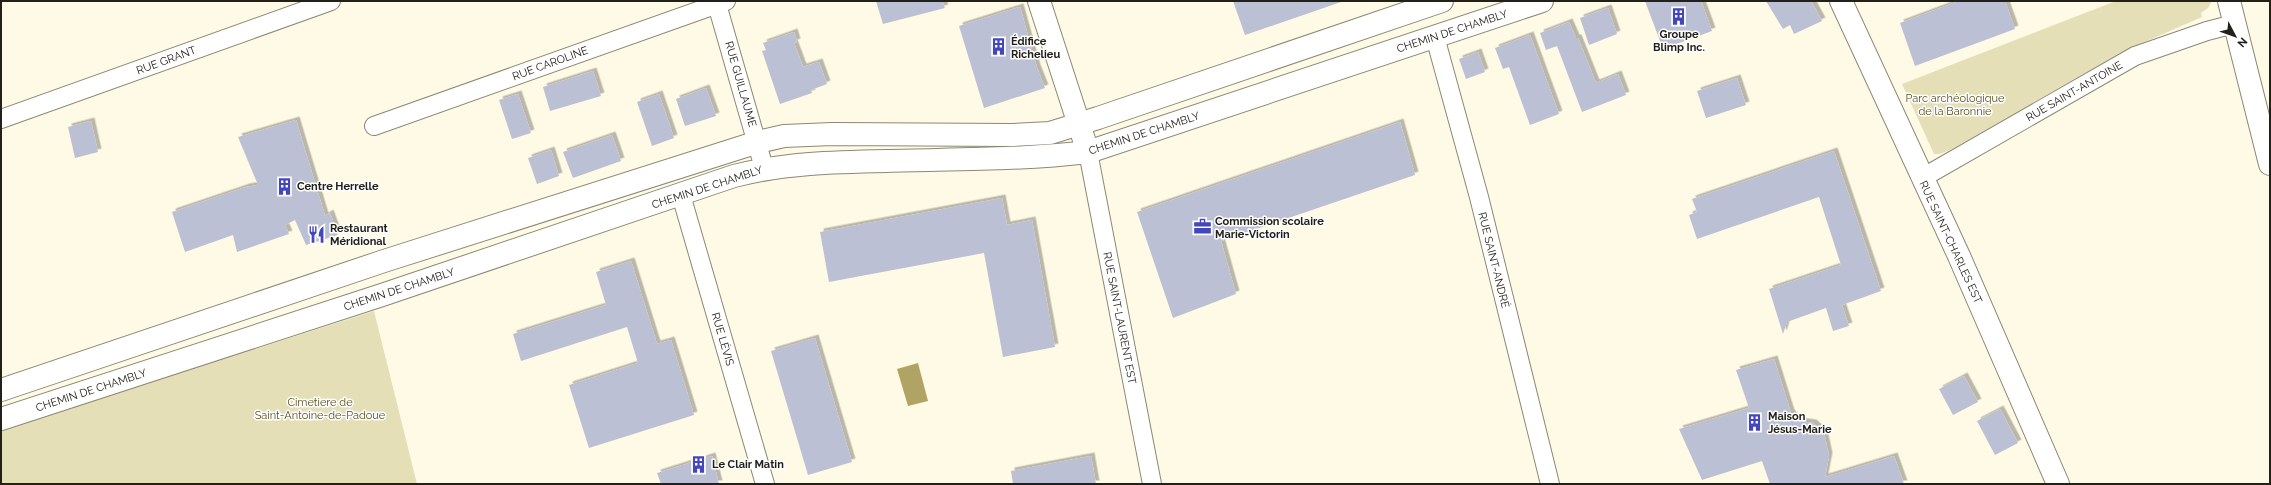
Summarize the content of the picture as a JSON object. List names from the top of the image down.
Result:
{
  "streets": {
    "main road": ["CHEMIN DE CHAMBLY", "RUE SAINT-CHARLES EST"],
    "street": [
      "RUE GRANT",
      "RUE CAROLINE",
      "RUE GUILLAUME",
      "RUE SAINT-ANTOINE",
      "RUE SAINT-ANDRÉ",
      "RUE SAINT-LAURENT EST",
      "RUE LÉVIS"
    ]
  },
  "crossings": [
    ["CHEMIN DE CHAMBLY", "RUE GUILLAUME"],
    ["CHEMIN DE CHAMBLY", "RUE SAINT-ANDRÉ"],
    ["CHEMIN DE CHAMBLY", "RUE SAINT-LAURENT EST"],
    ["CHEMIN DE CHAMBLY", "RUE LÉVIS"],
    ["RUE CAROLINE", "RUE GUILLAUME"],
    ["RUE SAINT-ANTOINE", "RUE SAINT-CHARLES EST"]
  ],
  "parks": ["Parc archéologique de la Baronnie", "Cimetiere de Saint-Antoine-de-Padoue"],
  "places": {
    "building": [
      "Groupe Blimp Inc.",
      "Édifice Richelieu",
      "Centre Herrelle",
      "Maison Jésus-Marie",
      "Le Clair Matin"
    ],
    "office": ["Commission scolaire Marie-Victorin"],
    "restaurant": ["Restaurant Méridional"]
  },
  "north": "bottom right"
}
